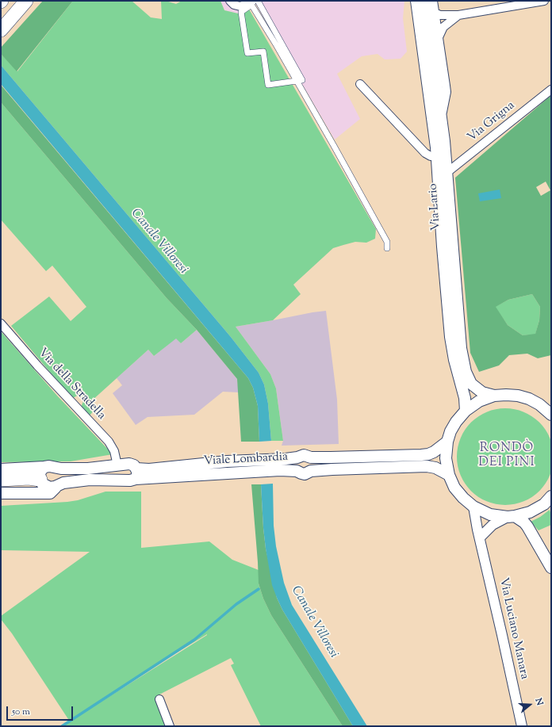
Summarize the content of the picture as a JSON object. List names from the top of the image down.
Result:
{
  "streets": {
    "main road": ["Via Lario", "Viale Lombardia"],
    "street": ["Via Grigna", "Via della Stradella", "Via Luciano Manara"]
  },
  "crossings": [
    ["Via Grigna", "Via Lario"],
    ["Via della Stradella", "Viale Lombardia"]
  ],
  "districts": ["RONDÒ DEI PINI"],
  "water": ["Canale Villoresi"],
  "scale_bar": "50 m",
  "north": "right"
}
